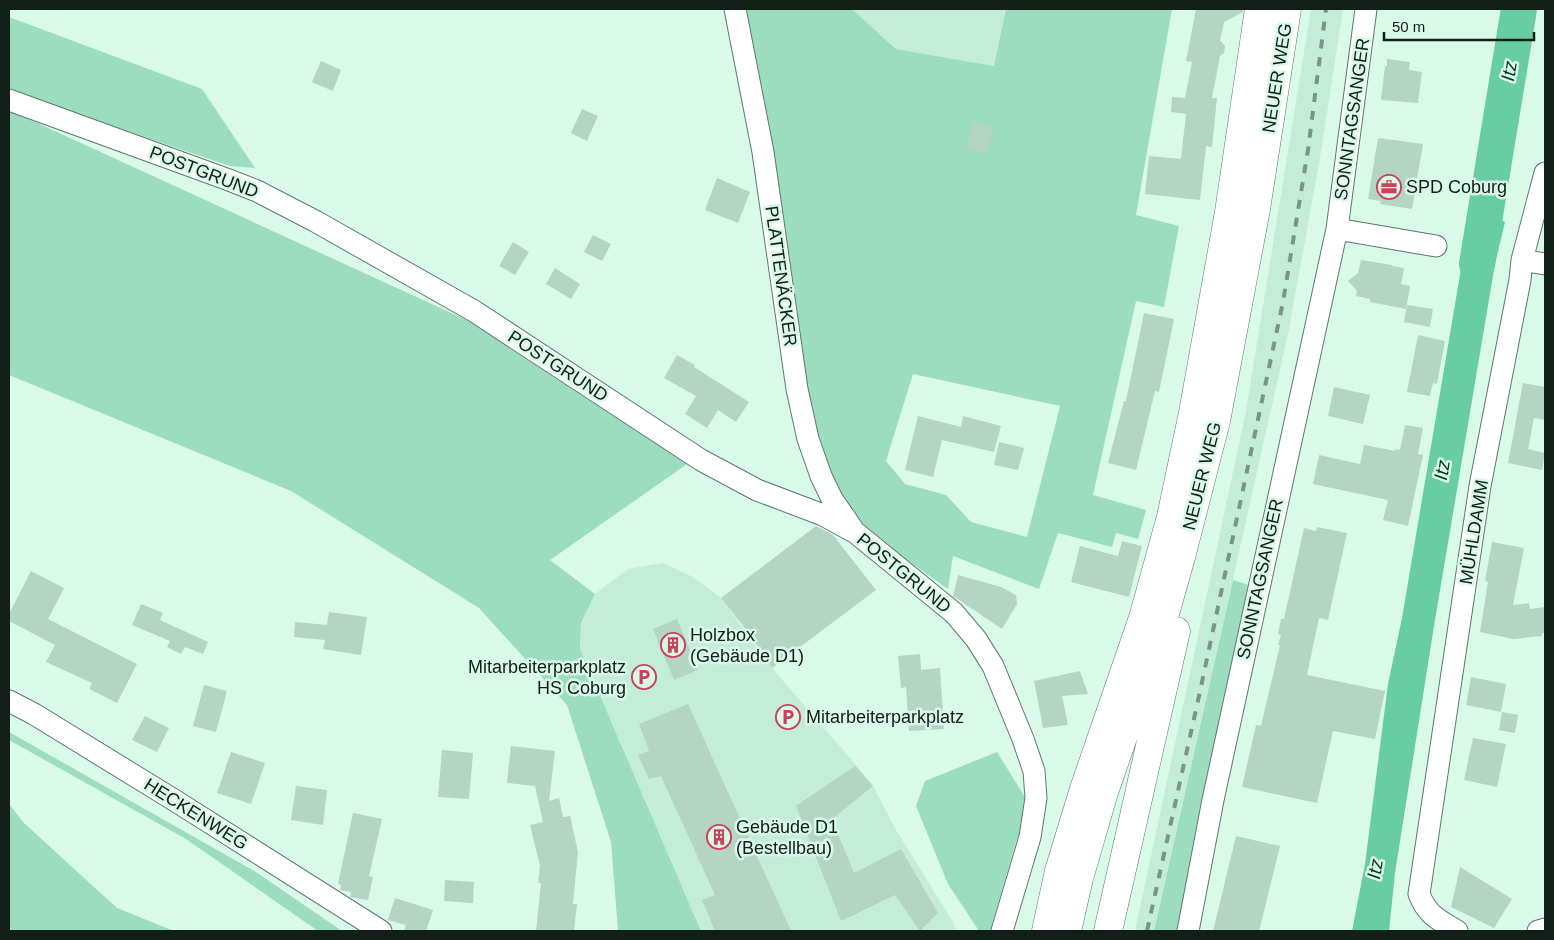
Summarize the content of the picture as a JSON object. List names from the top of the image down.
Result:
{
  "streets": {
    "highway": ["NEUER WEG"],
    "street": [
      "SONNTAGSANGER",
      "POSTGRUND",
      "PLATTENÄCKER",
      "MÜHLDAMM",
      "HECKENWEG"
    ]
  },
  "crossings": [
    ["POSTGRUND", "PLATTENÄCKER"]
  ],
  "water": ["Itz"],
  "places": {
    "office": ["SPD Coburg"],
    "building": ["Holzbox (Gebäude D1)", "Gebäude D1 (Bestellbau)"],
    "parking": ["Mitarbeiterparkplatz HS Coburg", "Mitarbeiterparkplatz"]
  },
  "scale_bar": "50 m"
}
